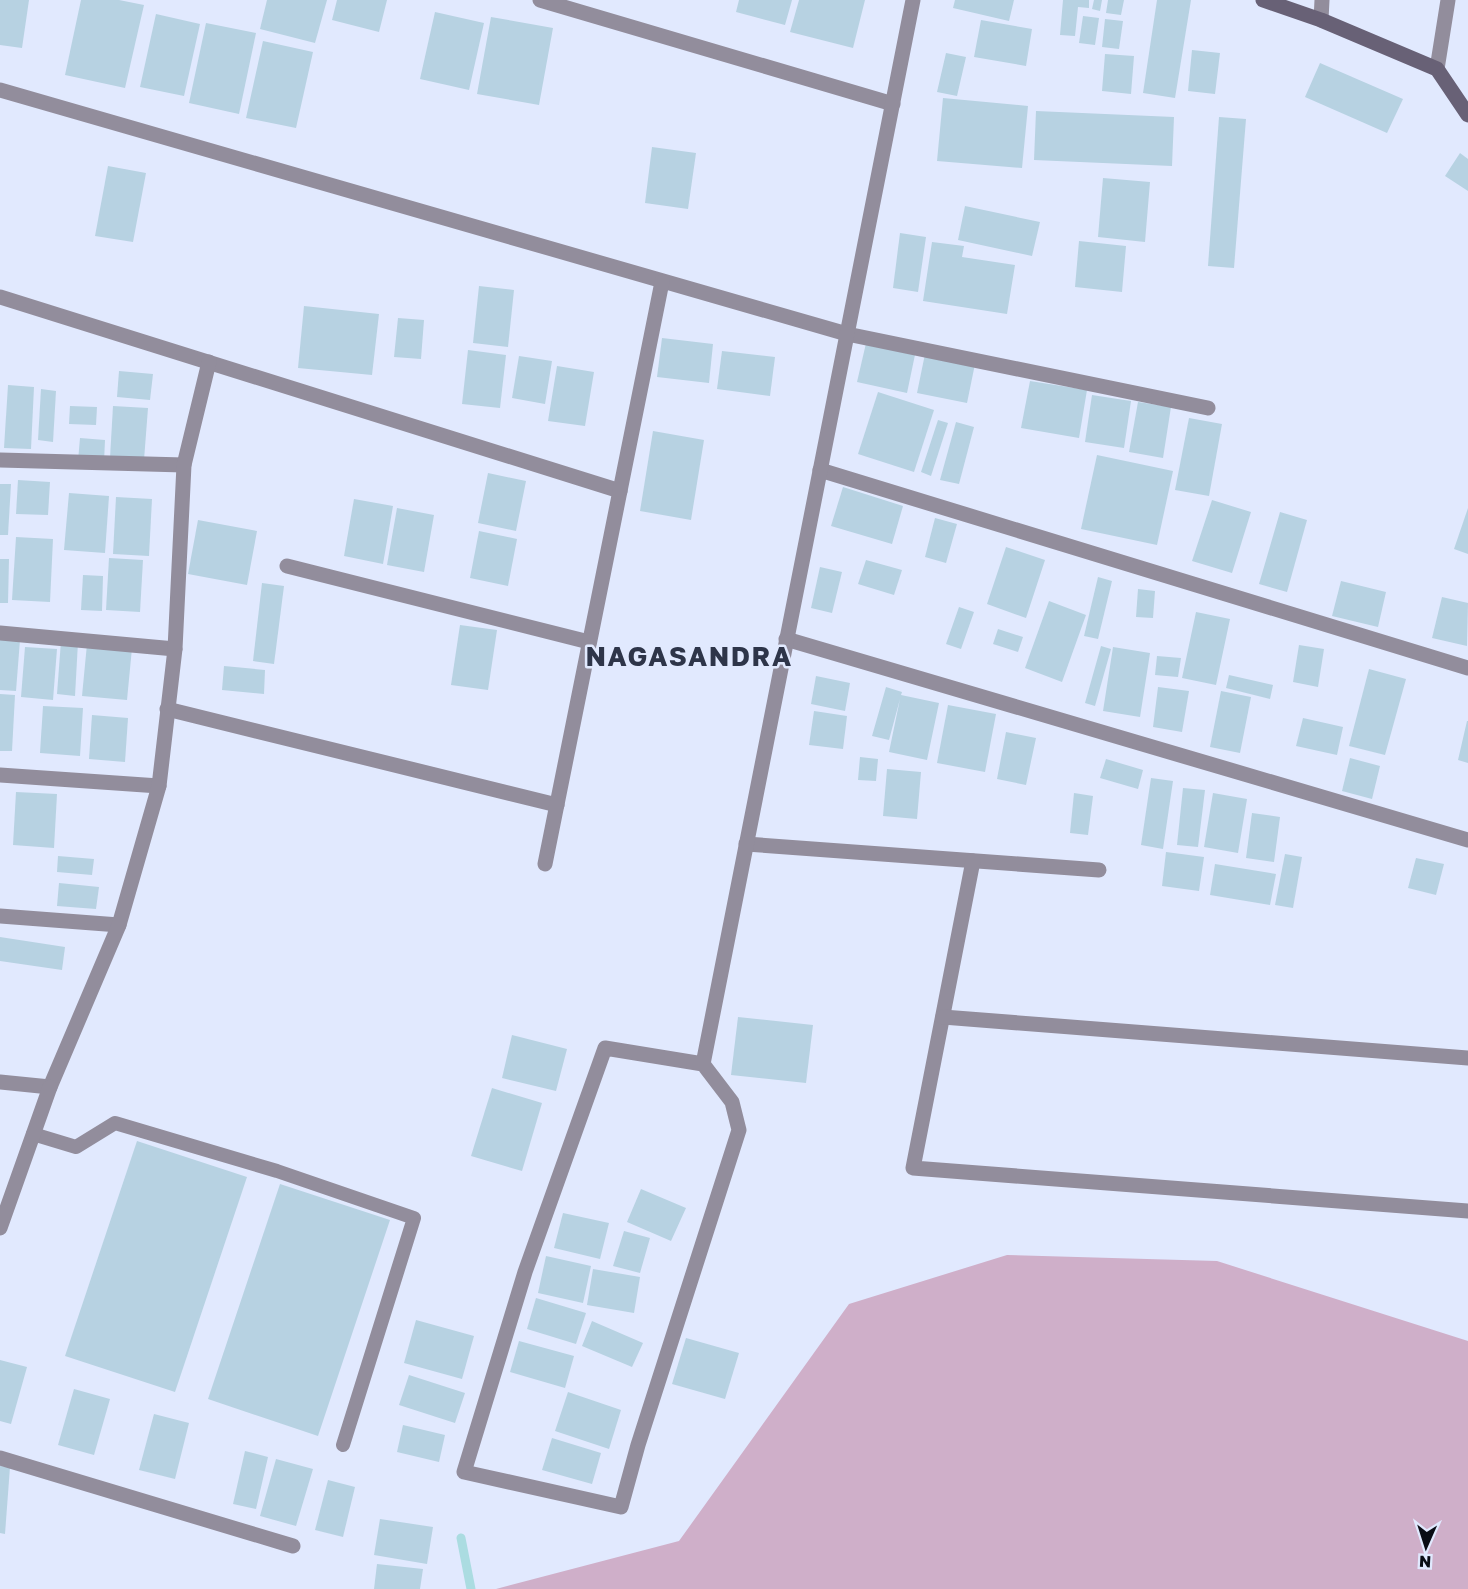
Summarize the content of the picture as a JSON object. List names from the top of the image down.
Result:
{
  "districts": ["NAGASANDRA"],
  "north": "bottom"
}
